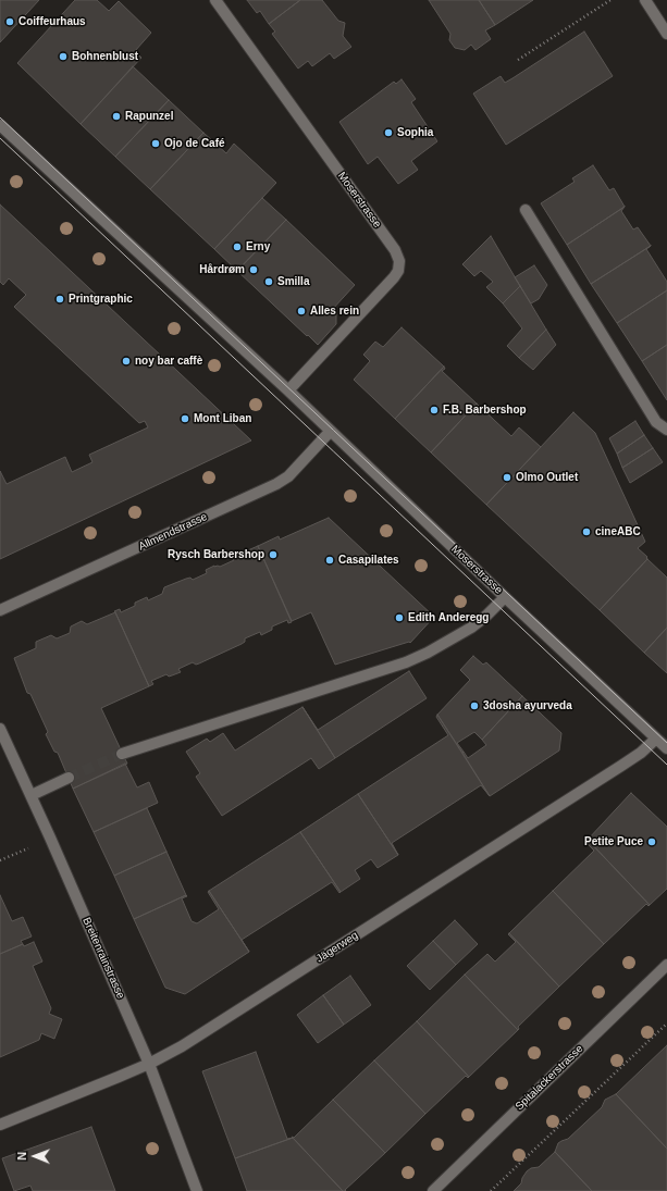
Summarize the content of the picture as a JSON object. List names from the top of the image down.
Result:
{
  "streets": {
    "street": [
      "Moserstrasse",
      "Allmendstrasse",
      "Jägerweg",
      "Breitenrainstrasse",
      "Spitalackerstrasse"
    ]
  },
  "crossings": [
    ["Moserstrasse", "Allmendstrasse"],
    ["Moserstrasse", "Jägerweg"],
    ["Jägerweg", "Breitenrainstrasse"]
  ],
  "places": [
    "Coiffeurhaus",
    "Bohnenblust",
    "Rapunzel",
    "Sophia",
    "Ojo de Café",
    "Erny",
    "Hårdrøm",
    "Smilla",
    "Printgraphic",
    "Alles rein",
    "noy bar caffè",
    "F.B. Barbershop",
    "Mont Liban",
    "Olmo Outlet",
    "cineABC",
    "Rysch Barbershop",
    "Casapilates",
    "Edith Anderegg",
    "3dosha ayurveda",
    "Petite Puce"
  ],
  "north": "left"
}
